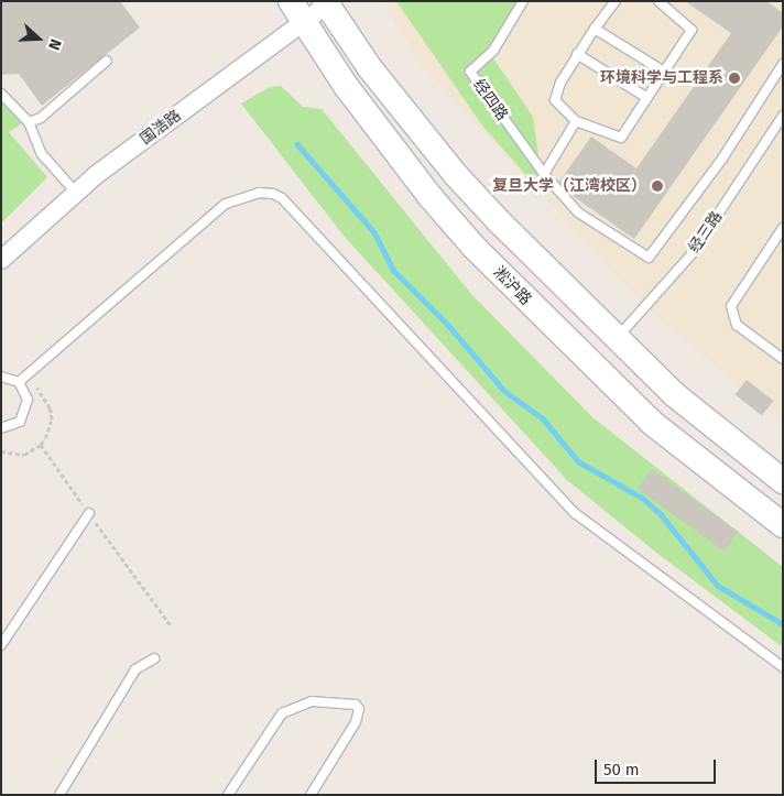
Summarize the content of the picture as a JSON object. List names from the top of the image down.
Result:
{
  "streets": {
    "main road": ["淞沪路"],
    "street": ["国浩路"],
    "lane": ["经四路", "经三路"]
  },
  "crossings": [
    ["国浩路", "淞沪路"]
  ],
  "places": ["环境科学与工程系", "复旦大学（江湾校区）"],
  "scale_bar": "50 m",
  "north": "right"
}
